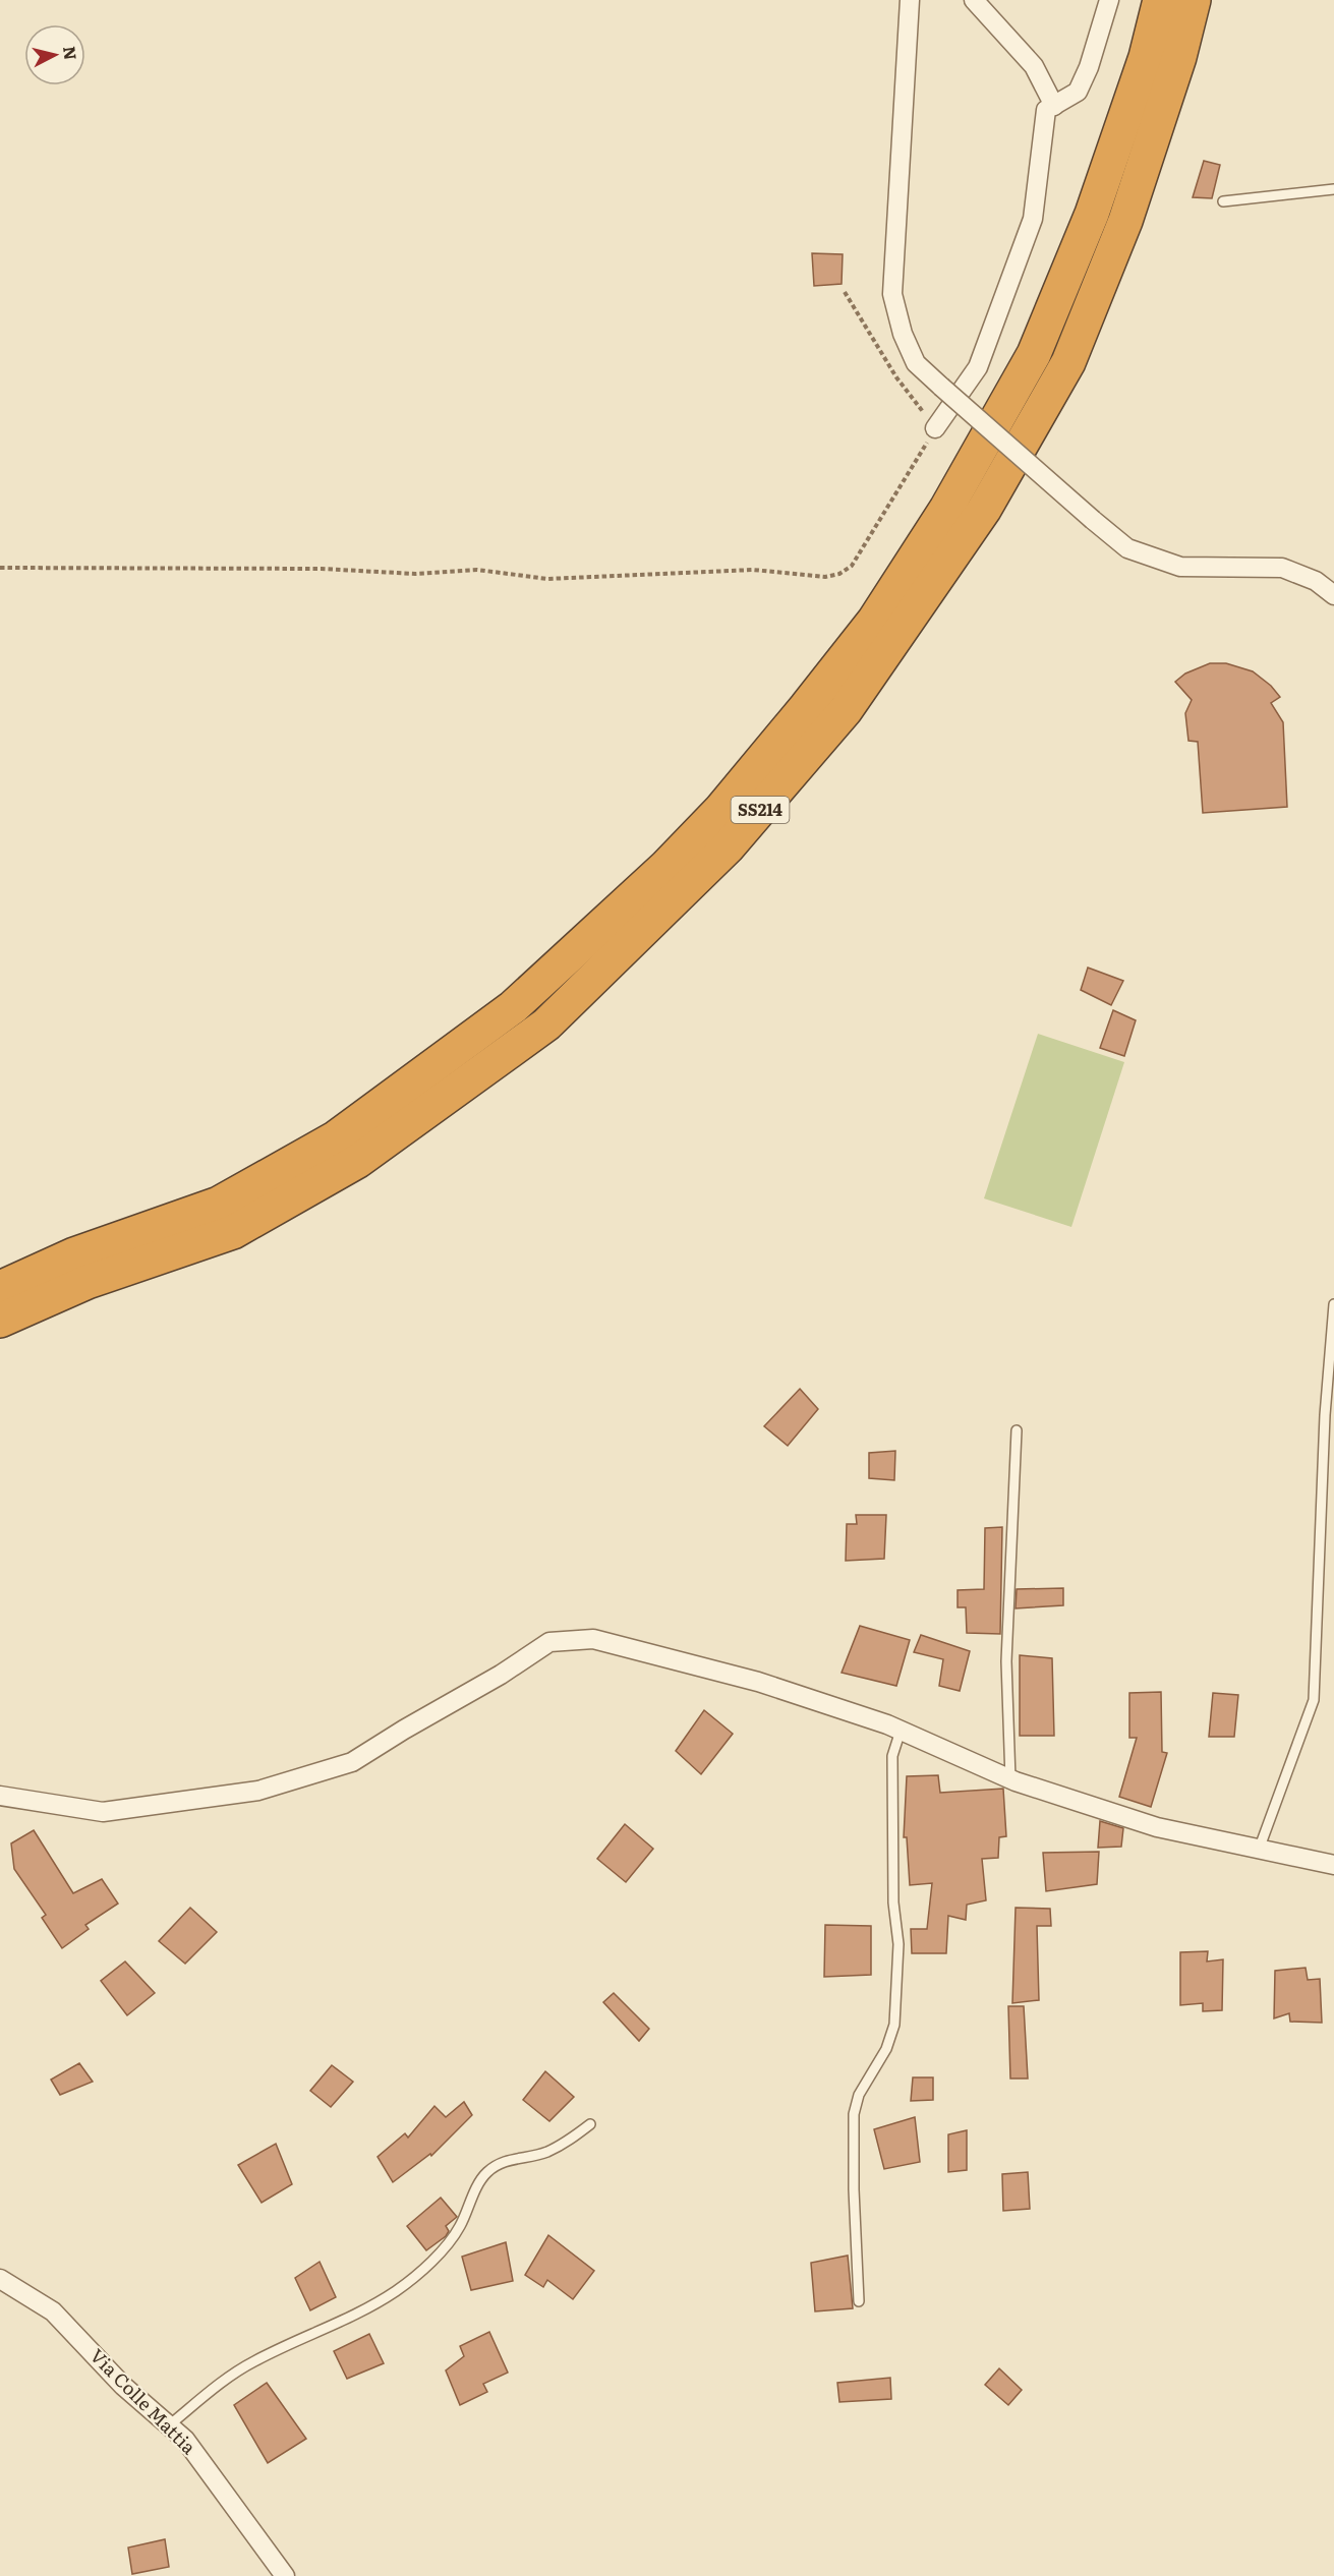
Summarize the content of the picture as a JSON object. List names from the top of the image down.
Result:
{
  "streets": {
    "highway": ["SS214"],
    "street": ["Via Colle Mattia"]
  },
  "north": "right"
}
